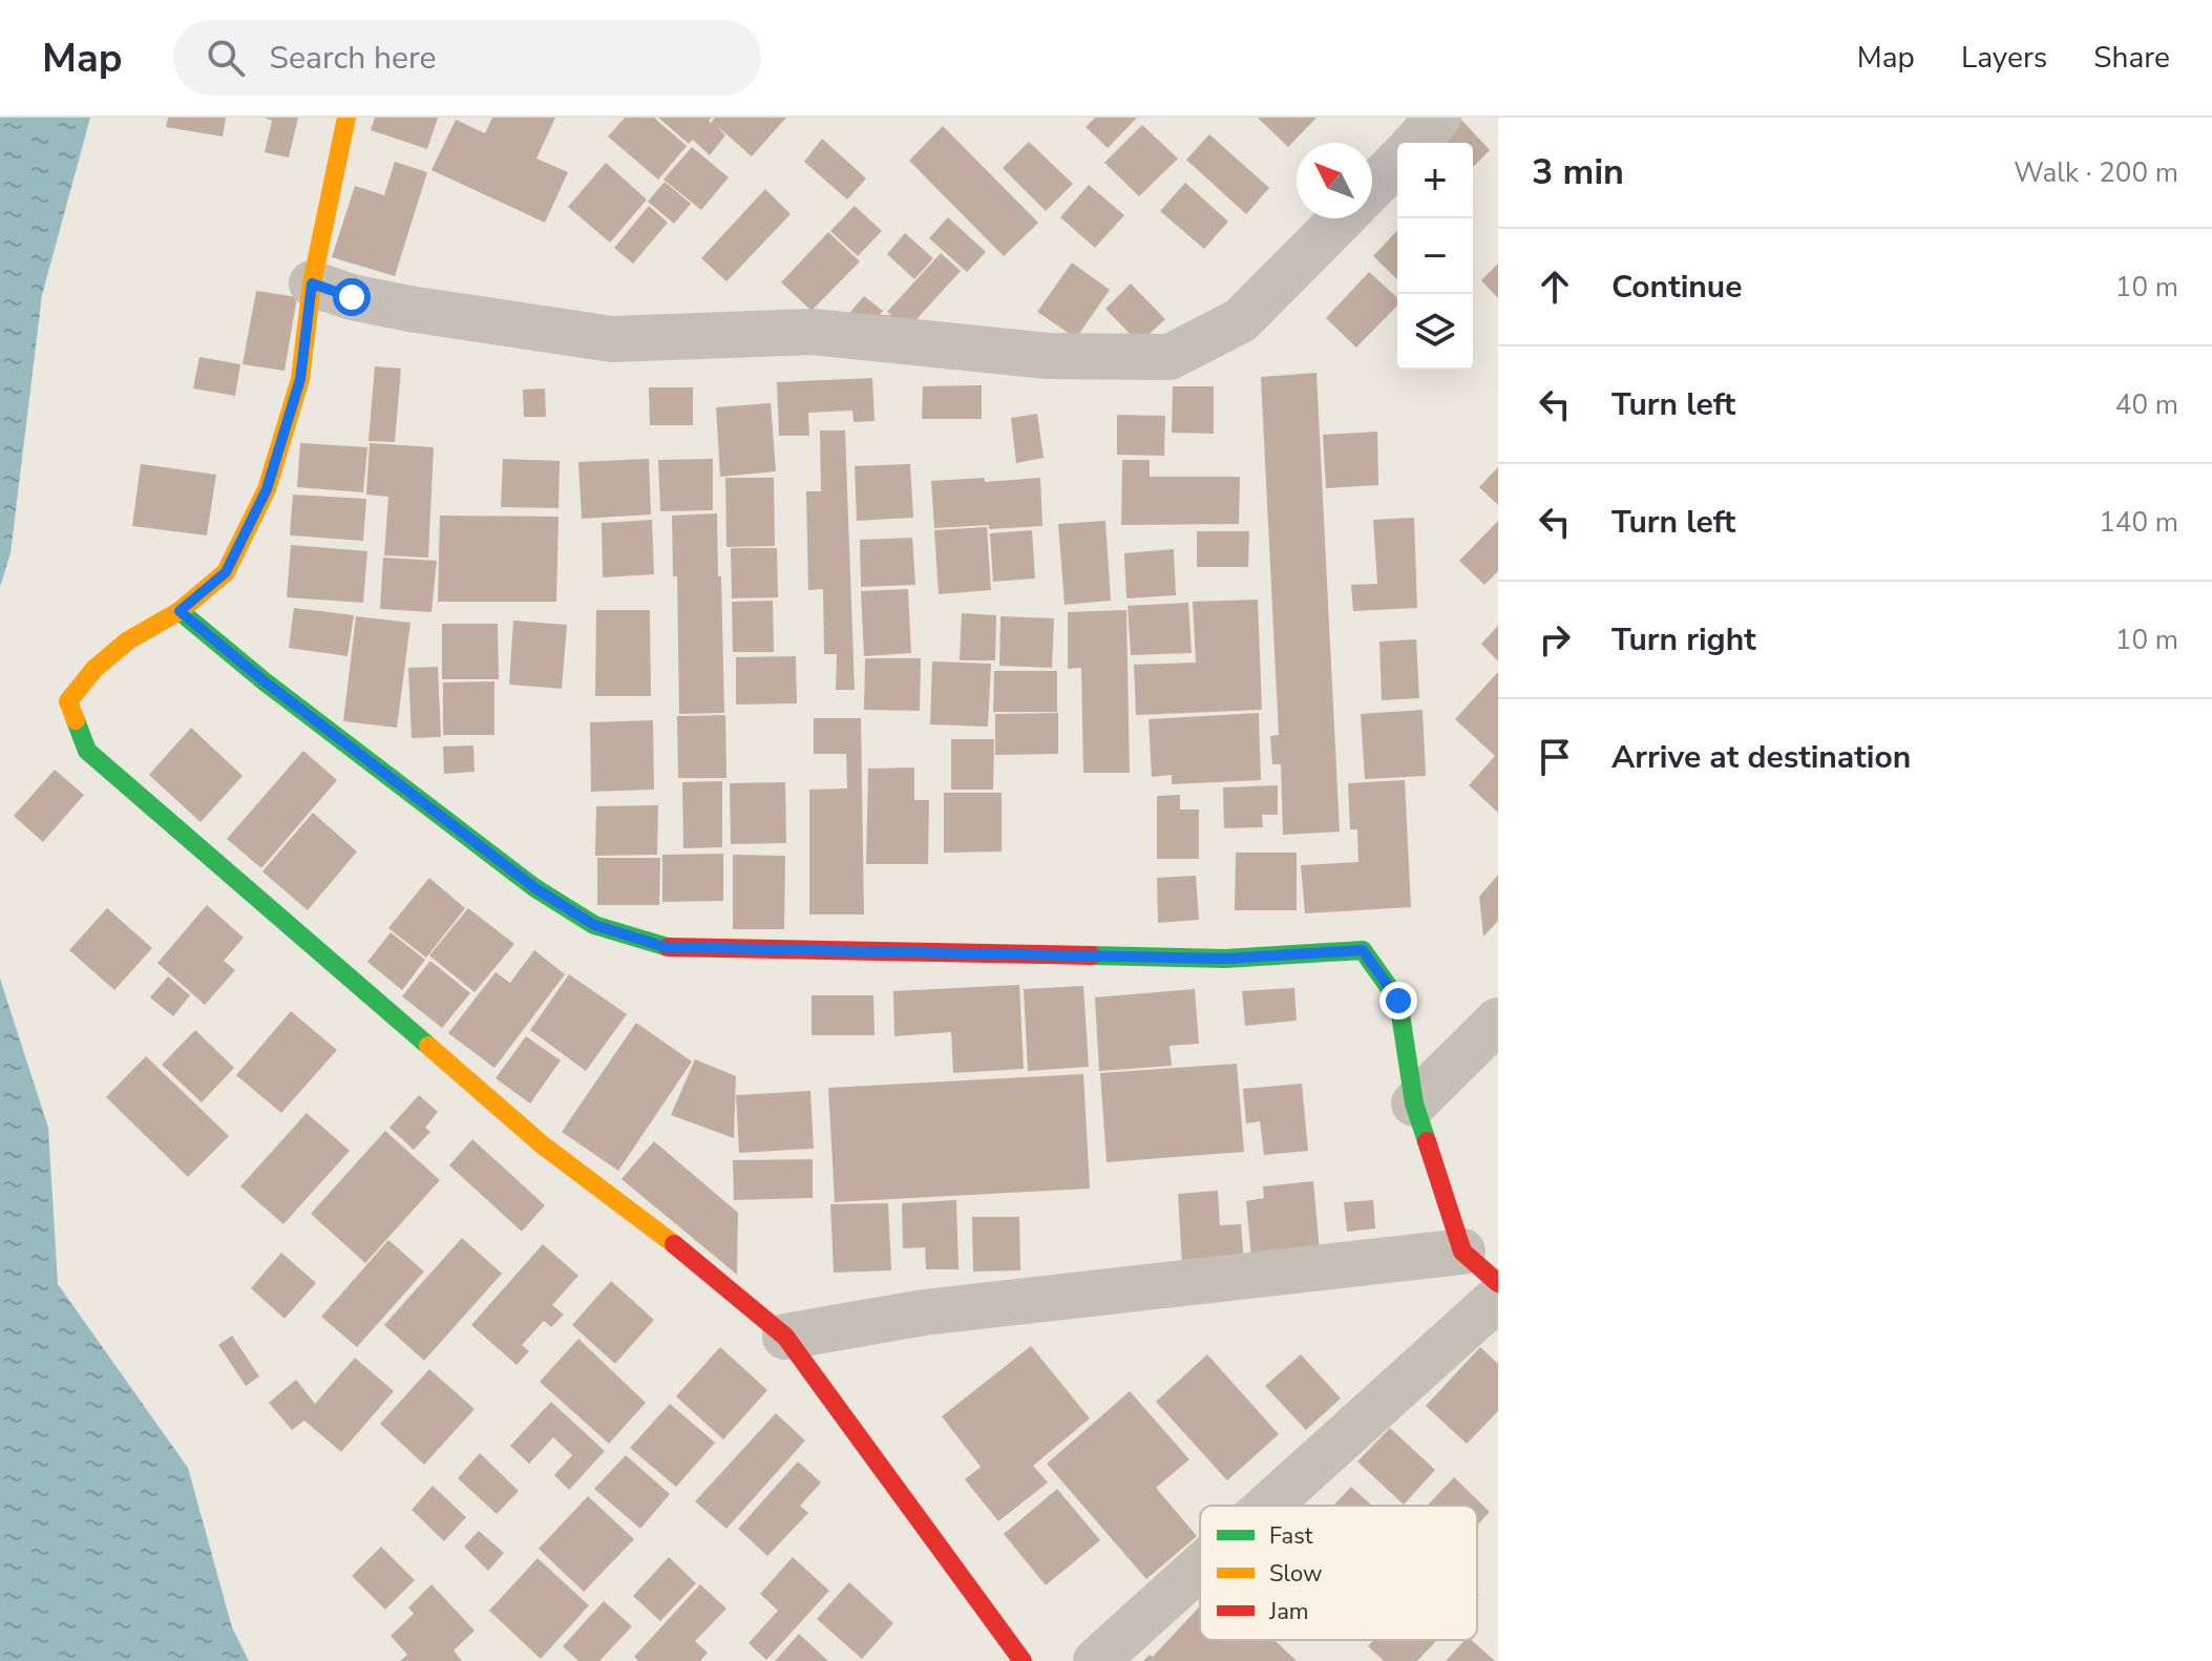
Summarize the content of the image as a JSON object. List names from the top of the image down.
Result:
{
  "legend": ["Fast", "Slow", "Jam"],
  "north": "top left",
  "page": {
    "header": "Map",
    "search": "Search here",
    "nav": ["Map", "Layers", "Share"],
    "heading": ["3 min", "Walk · 200 m"],
    "map_buttons": ["+", "−"],
    "list": [
      ["Continue", "10 m"],
      ["Turn left", "40 m"],
      ["Turn left", "140 m"],
      ["Turn right", "10 m"],
      "Arrive at destination"
    ]
  }
}
